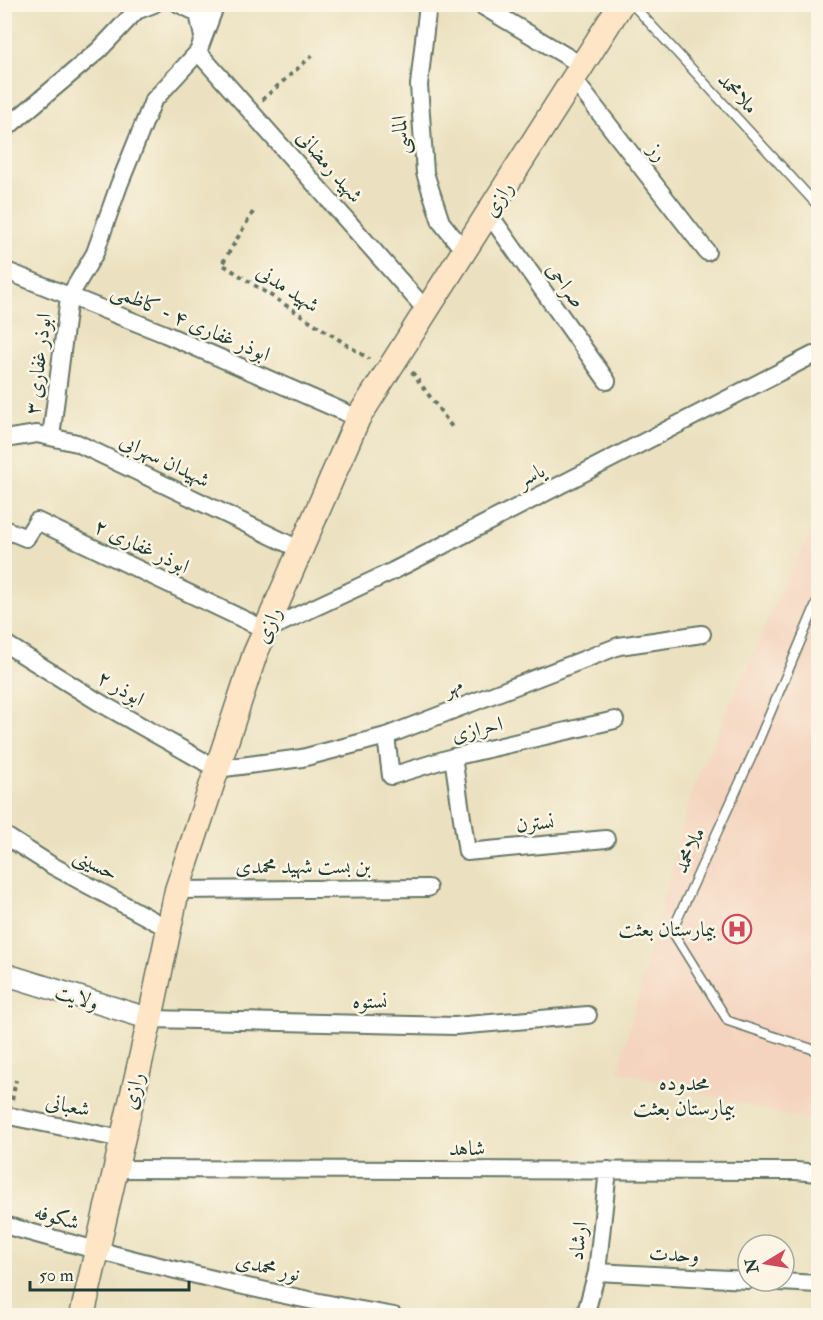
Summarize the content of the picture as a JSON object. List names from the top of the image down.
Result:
{
  "streets": {
    "main road": ["رازی"],
    "street": [
      "الماسی",
      "رز",
      "شهید رمضانی",
      "صراحی",
      "ابوذر غفاری ۴ - کاظمی",
      "ابوذر غفاری ۳",
      "شهیدان سهرابی",
      "یاسر",
      "ابوذر غفاری ۲",
      "مهر",
      "ابوذر ۲",
      "احرازی",
      "نسترن",
      "حسینی",
      "بن بست شهید محمدی",
      "ولایت",
      "نستوه",
      "شعبانی",
      "شاهد",
      "شکوفه",
      "ارشاد",
      "وحدت",
      "نور محمدی"
    ],
    "lane": ["ملامحمد"],
    "path": ["شهید مدنی"]
  },
  "crossings": [
    ["الماسی", "رازی"],
    ["رز", "رازی"],
    ["شهید رمضانی", "رازی"],
    ["رازی", "صراحی"],
    ["رازی", "شهید مدنی"],
    ["رازی", "ابوذر غفاری ۴ - کاظمی"],
    ["رازی", "شهیدان سهرابی"],
    ["رازی", "یاسر"],
    ["رازی", "ابوذر غفاری ۲"],
    ["رازی", "مهر"],
    ["رازی", "ابوذر ۲"],
    ["رازی", "حسینی"],
    ["رازی", "بن بست شهید محمدی"],
    ["رازی", "ولایت"],
    ["رازی", "نستوه"],
    ["رازی", "شعبانی"],
    ["رازی", "شاهد"],
    ["رازی", "شکوفه"],
    ["رازی", "نور محمدی"],
    ["ابوذر غفاری ۴ - کاظمی", "ابوذر غفاری ۳"],
    ["ابوذر غفاری ۳", "شهیدان سهرابی"],
    ["یاسر", "ابوذر غفاری ۲"],
    ["مهر", "ابوذر ۲"],
    ["مهر", "احرازی"],
    ["احرازی", "نسترن"],
    ["ولایت", "نستوه"],
    ["شاهد", "ارشاد"],
    ["شکوفه", "نور محمدی"],
    ["ارشاد", "وحدت"]
  ],
  "districts": ["محدوده بیمارستان بعثت"],
  "places": {
    "hospital": ["بیمارستان بعثت"]
  },
  "scale_bar": "50 m",
  "north": "left"
}
